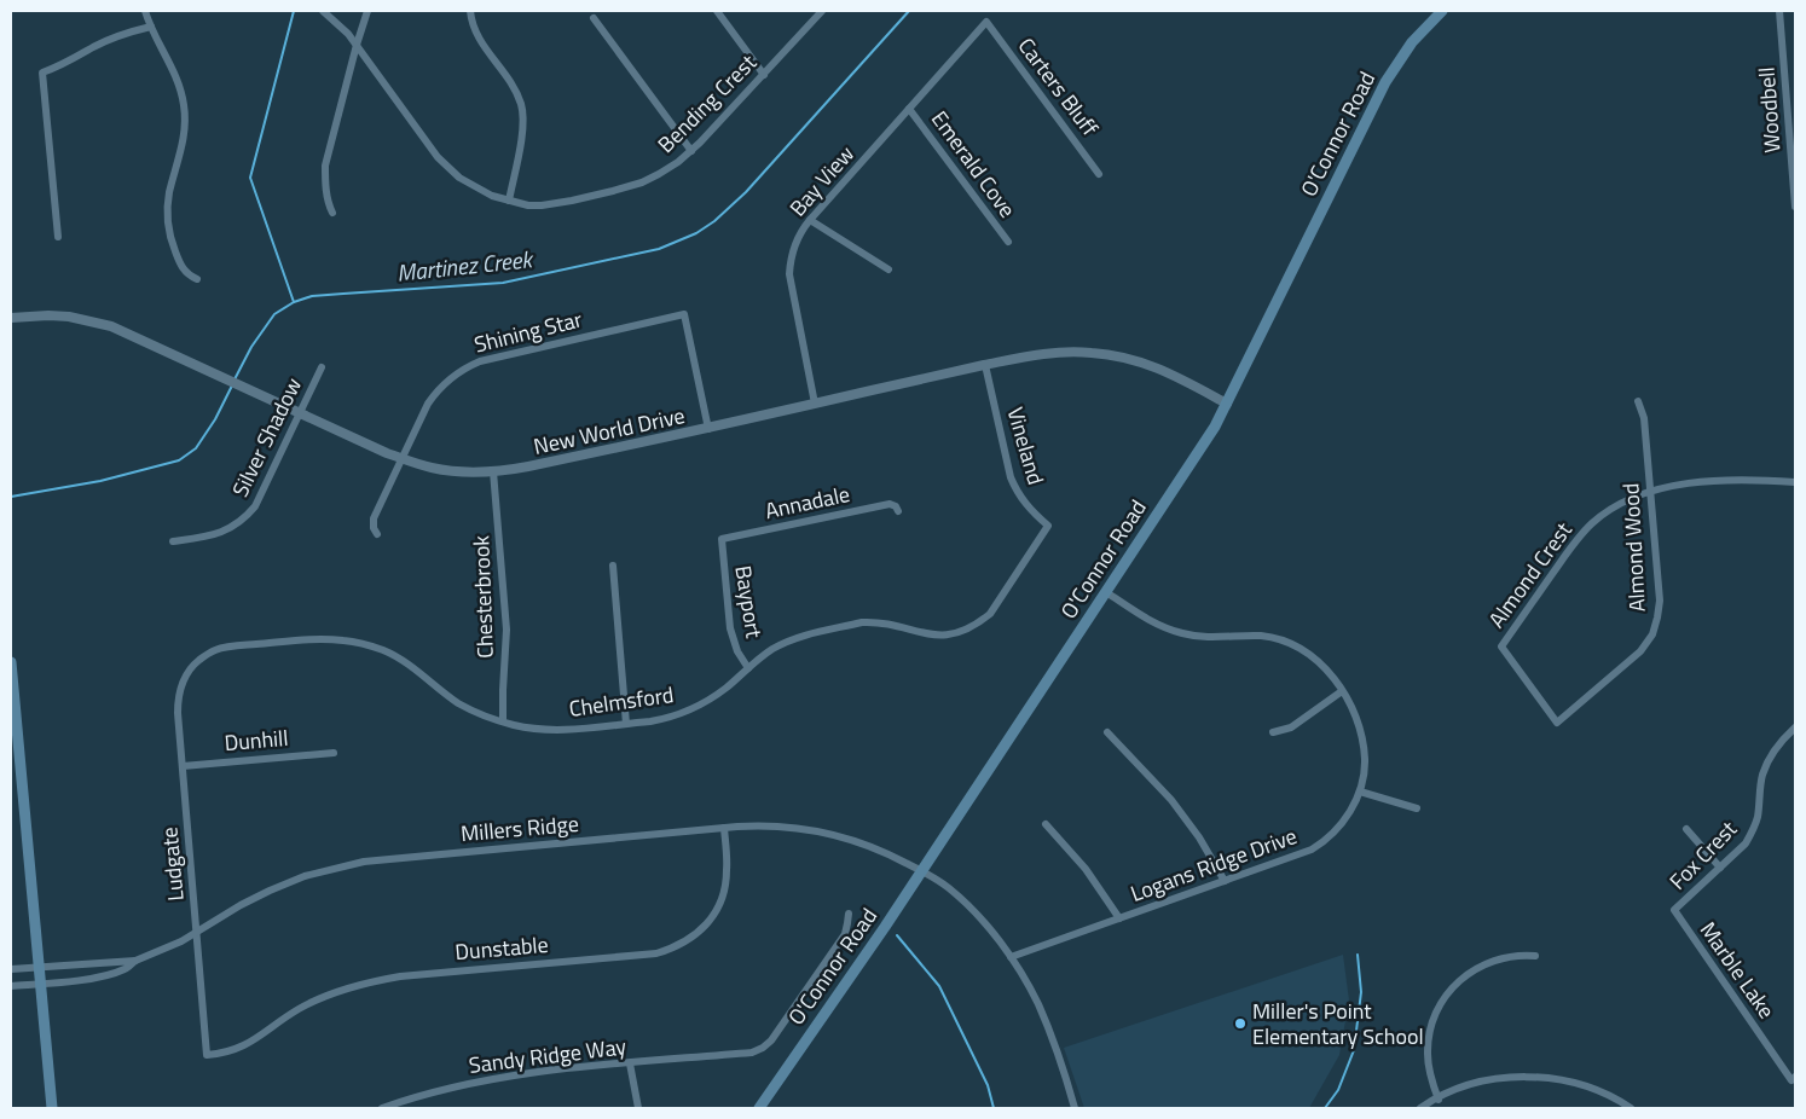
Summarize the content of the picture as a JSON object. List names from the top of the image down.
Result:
{
  "streets": {
    "main road": ["O'Connor Road"],
    "street": [
      "Carters Bluff",
      "Bending Crest",
      "Woodbell",
      "Emerald Cove",
      "Bay View",
      "Shining Star",
      "New World Drive",
      "Silver Shadow",
      "Vineland",
      "Annadale",
      "Almond Wood",
      "Almond Crest",
      "Chesterbrook",
      "Bayport",
      "Chelmsford",
      "Dunhill",
      "Millers Ridge",
      "Fox Crest",
      "Ludgate",
      "Logans Ridge Drive",
      "Dunstable",
      "Marble Lake",
      "Sandy Ridge Way"
    ]
  },
  "crossings": [
    ["Carters Bluff", "Bay View"],
    ["O'Connor Road", "New World Drive"],
    ["O'Connor Road", "Millers Ridge"],
    ["O'Connor Road", "Logans Ridge Drive"],
    ["Emerald Cove", "Bay View"],
    ["Bay View", "New World Drive"],
    ["Shining Star", "New World Drive"],
    ["New World Drive", "Silver Shadow"],
    ["New World Drive", "Vineland"],
    ["New World Drive", "Chesterbrook"],
    ["Vineland", "Chelmsford"],
    ["Annadale", "Bayport"],
    ["Almond Wood", "Almond Crest"],
    ["Chesterbrook", "Chelmsford"],
    ["Bayport", "Chelmsford"],
    ["Chelmsford", "Ludgate"],
    ["Dunhill", "Ludgate"],
    ["Millers Ridge", "Ludgate"],
    ["Millers Ridge", "Logans Ridge Drive"],
    ["Millers Ridge", "Dunstable"],
    ["Fox Crest", "Marble Lake"],
    ["Ludgate", "Dunstable"]
  ],
  "water": ["Martinez Creek"],
  "places": ["Miller's Point Elementary School"]
}
